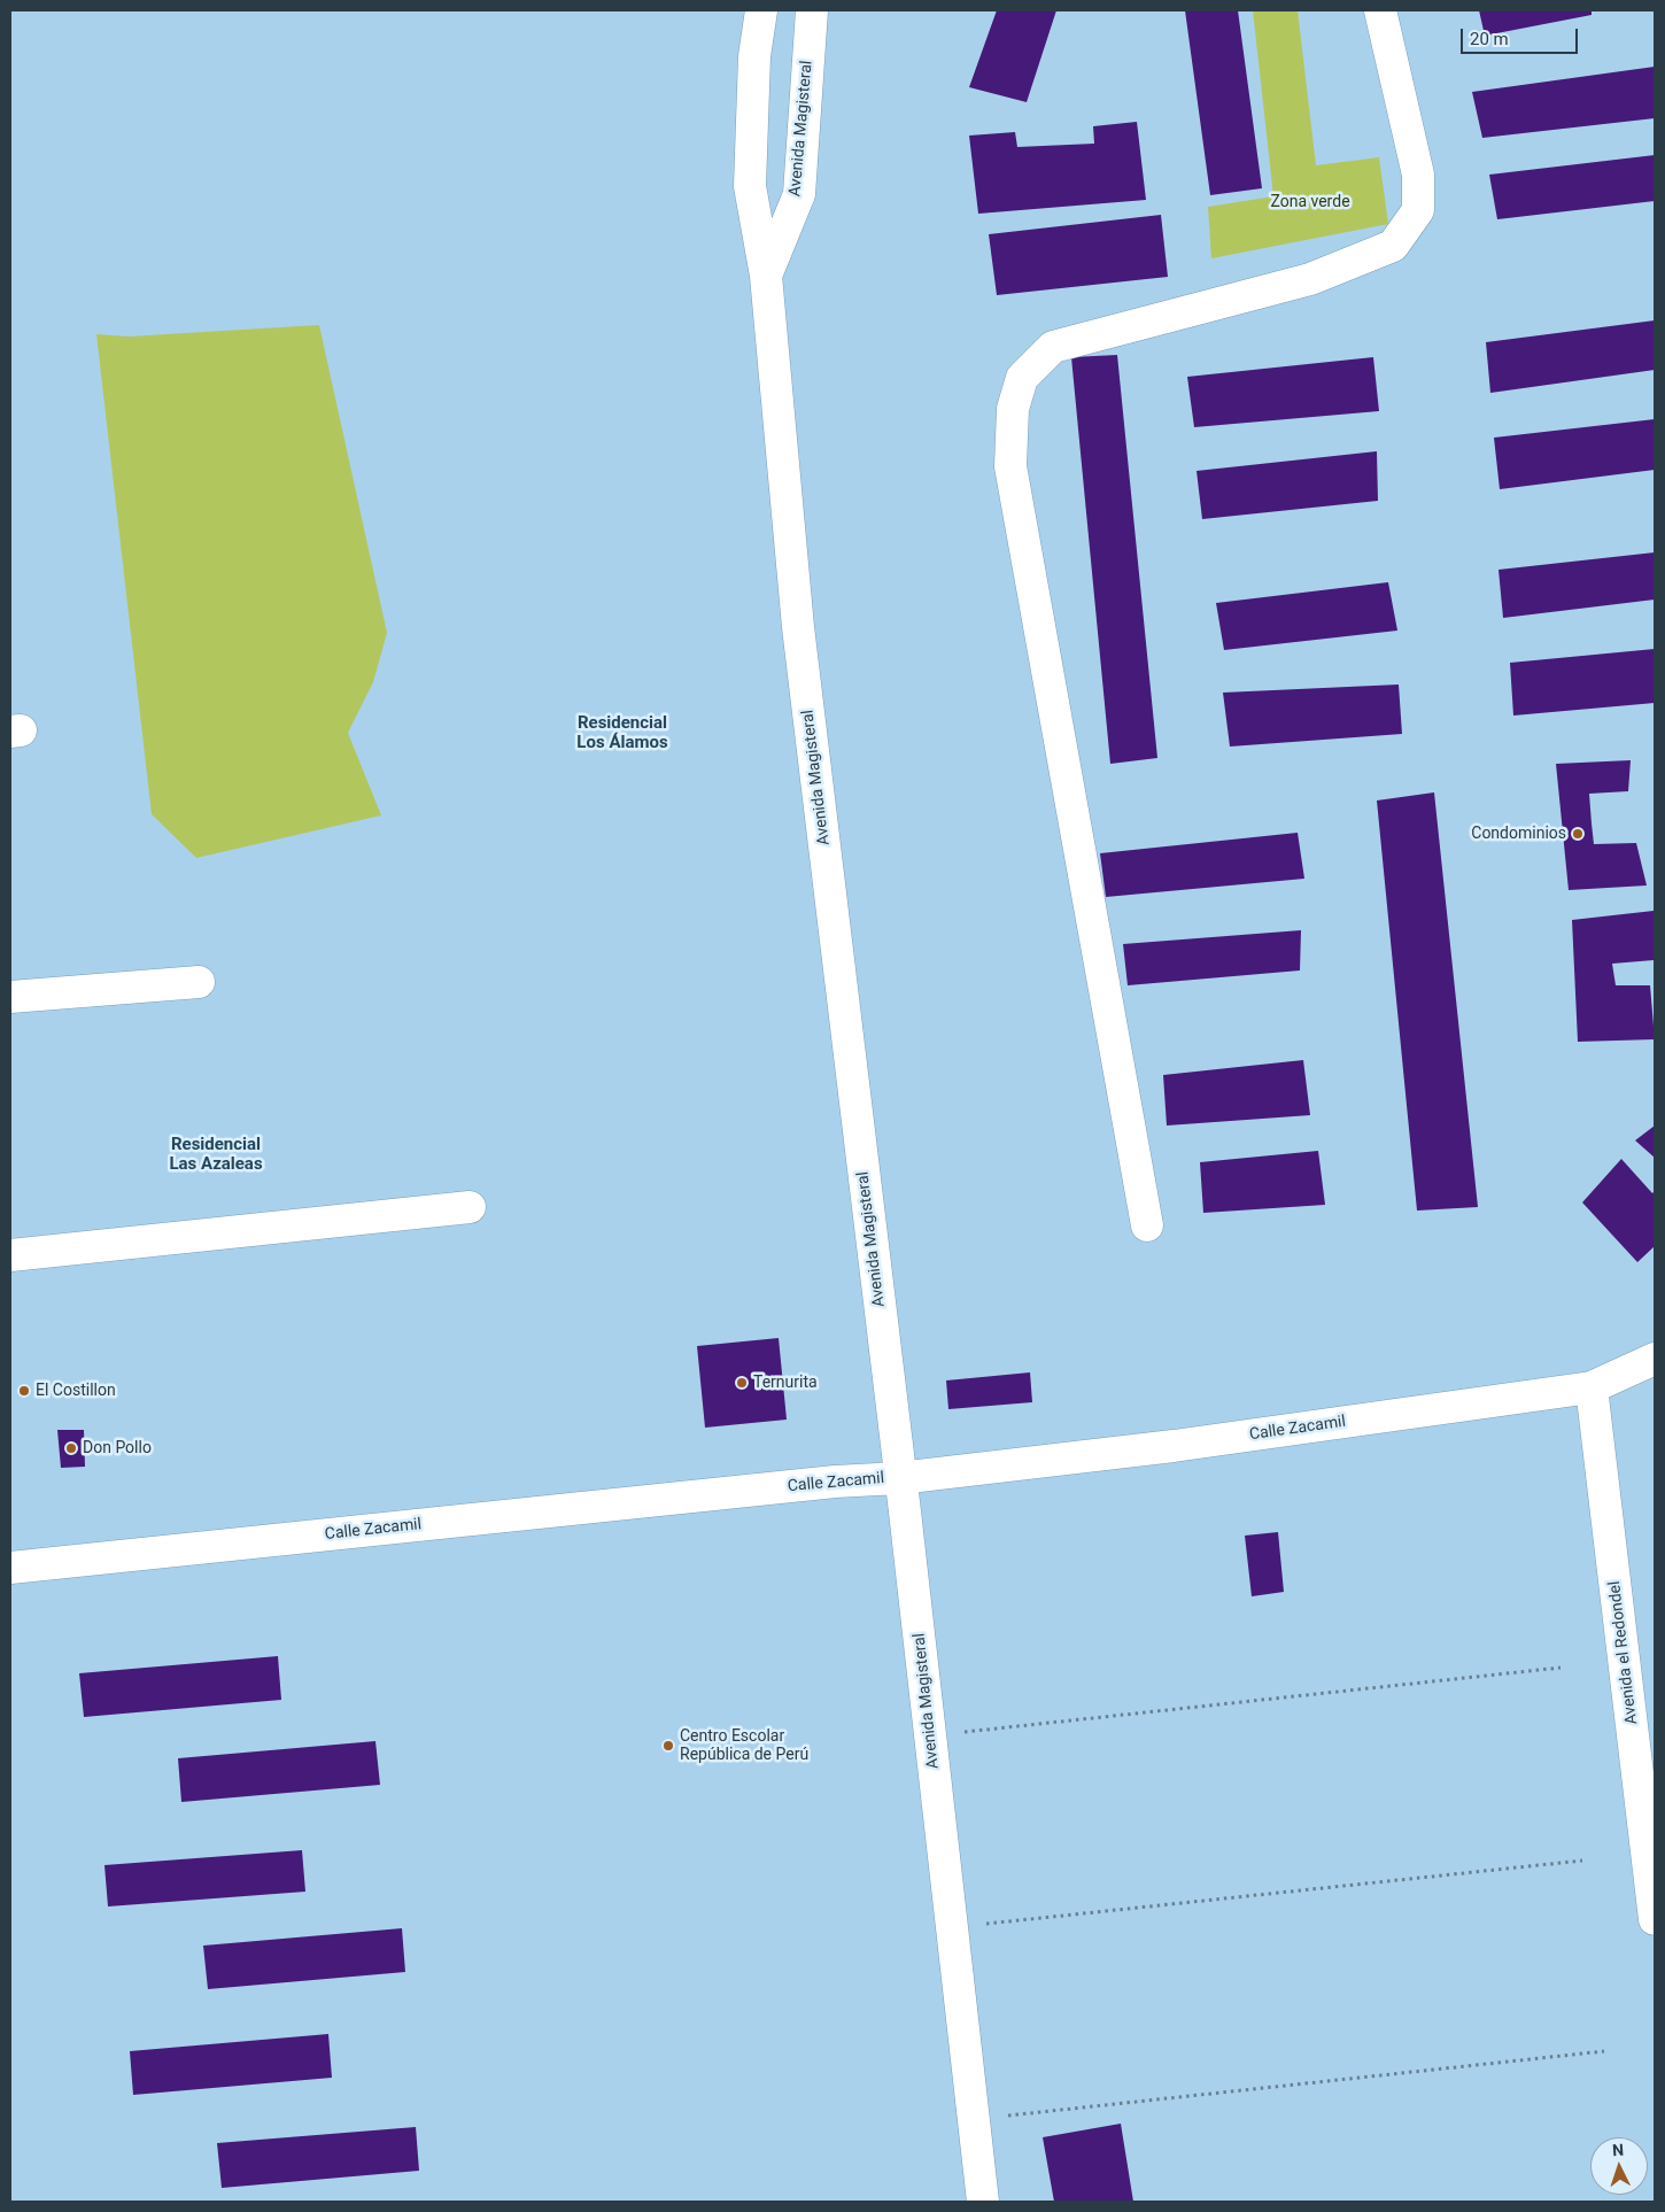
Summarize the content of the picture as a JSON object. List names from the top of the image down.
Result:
{
  "streets": {
    "street": ["Avenida Magisteral", "Calle Zacamil", "Avenida el Redondel"]
  },
  "crossings": [
    ["Avenida Magisteral", "Calle Zacamil"],
    ["Calle Zacamil", "Avenida el Redondel"]
  ],
  "districts": ["Residencial Los Álamos", "Residencial Las Azaleas"],
  "parks": ["Zona verde"],
  "places": [
    "Condominios",
    "Ternurita",
    "El Costillon",
    "Don Pollo",
    "Centro Escolar República de Perú"
  ],
  "scale_bar": "20 m",
  "north": "top"
}
